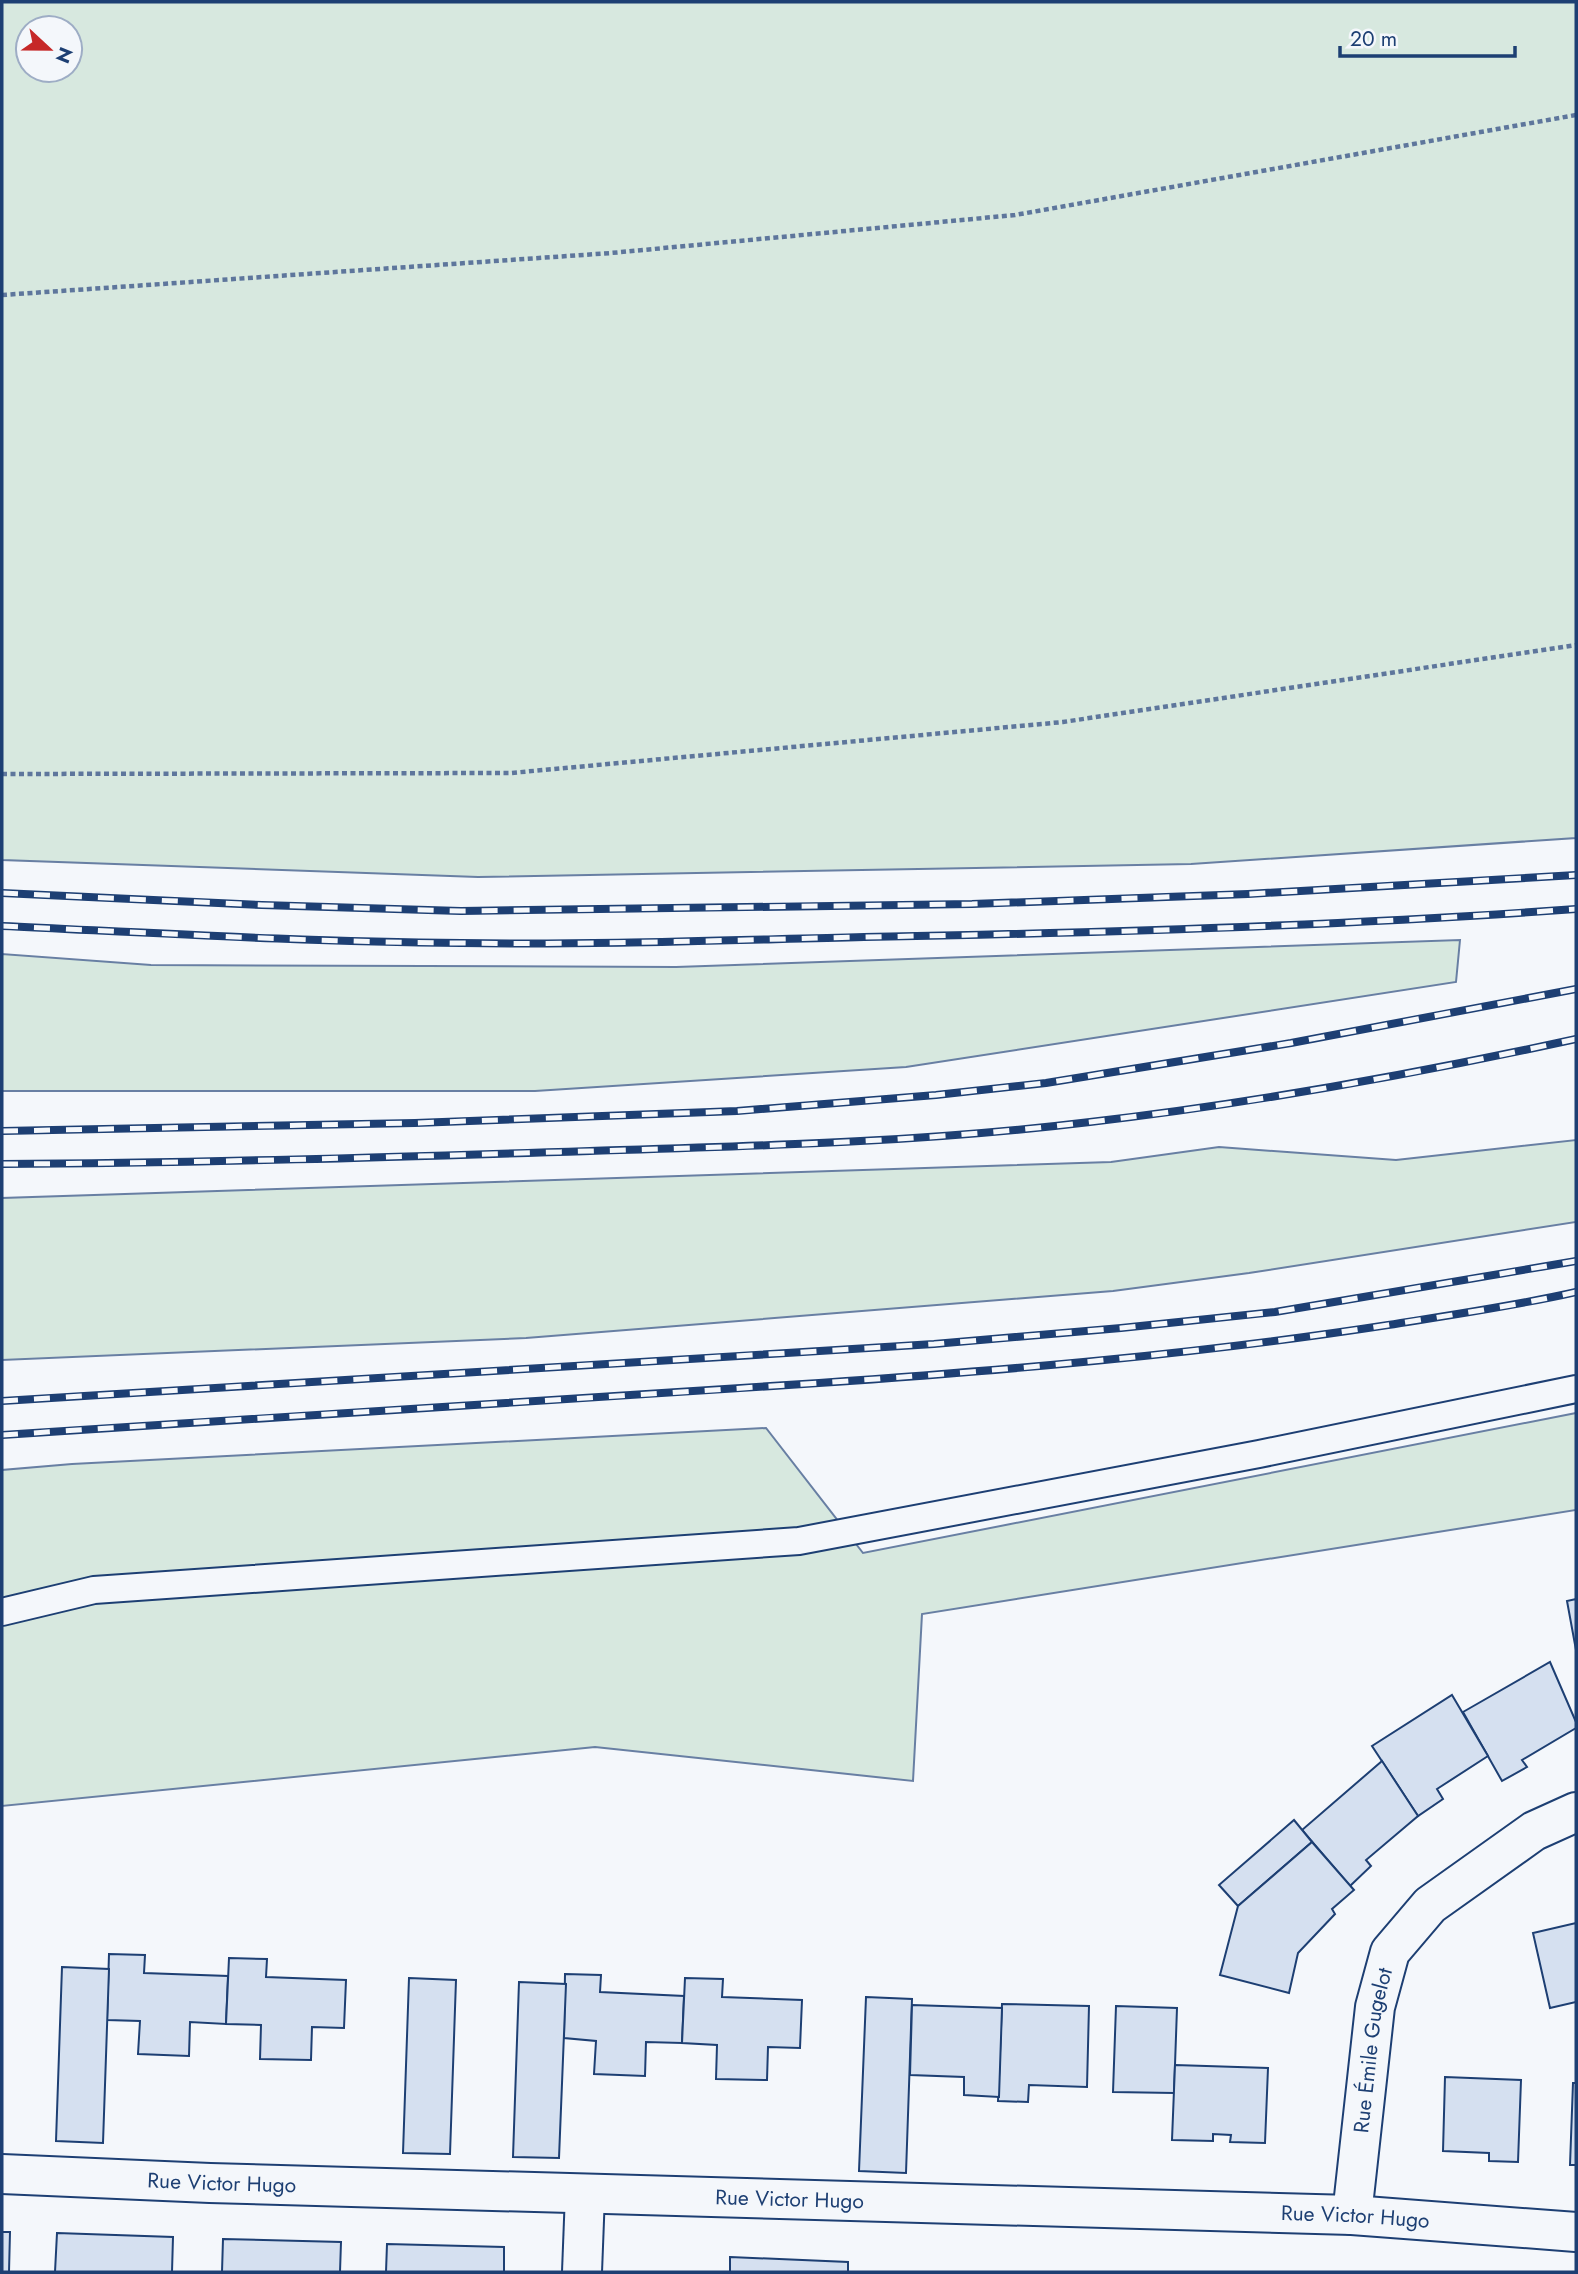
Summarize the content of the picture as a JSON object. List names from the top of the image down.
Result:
{
  "streets": {
    "street": ["Rue Émile Gugelot", "Rue Victor Hugo"]
  },
  "crossings": [
    ["Rue Émile Gugelot", "Rue Victor Hugo"]
  ],
  "scale_bar": "20 m",
  "north": "right"
}
